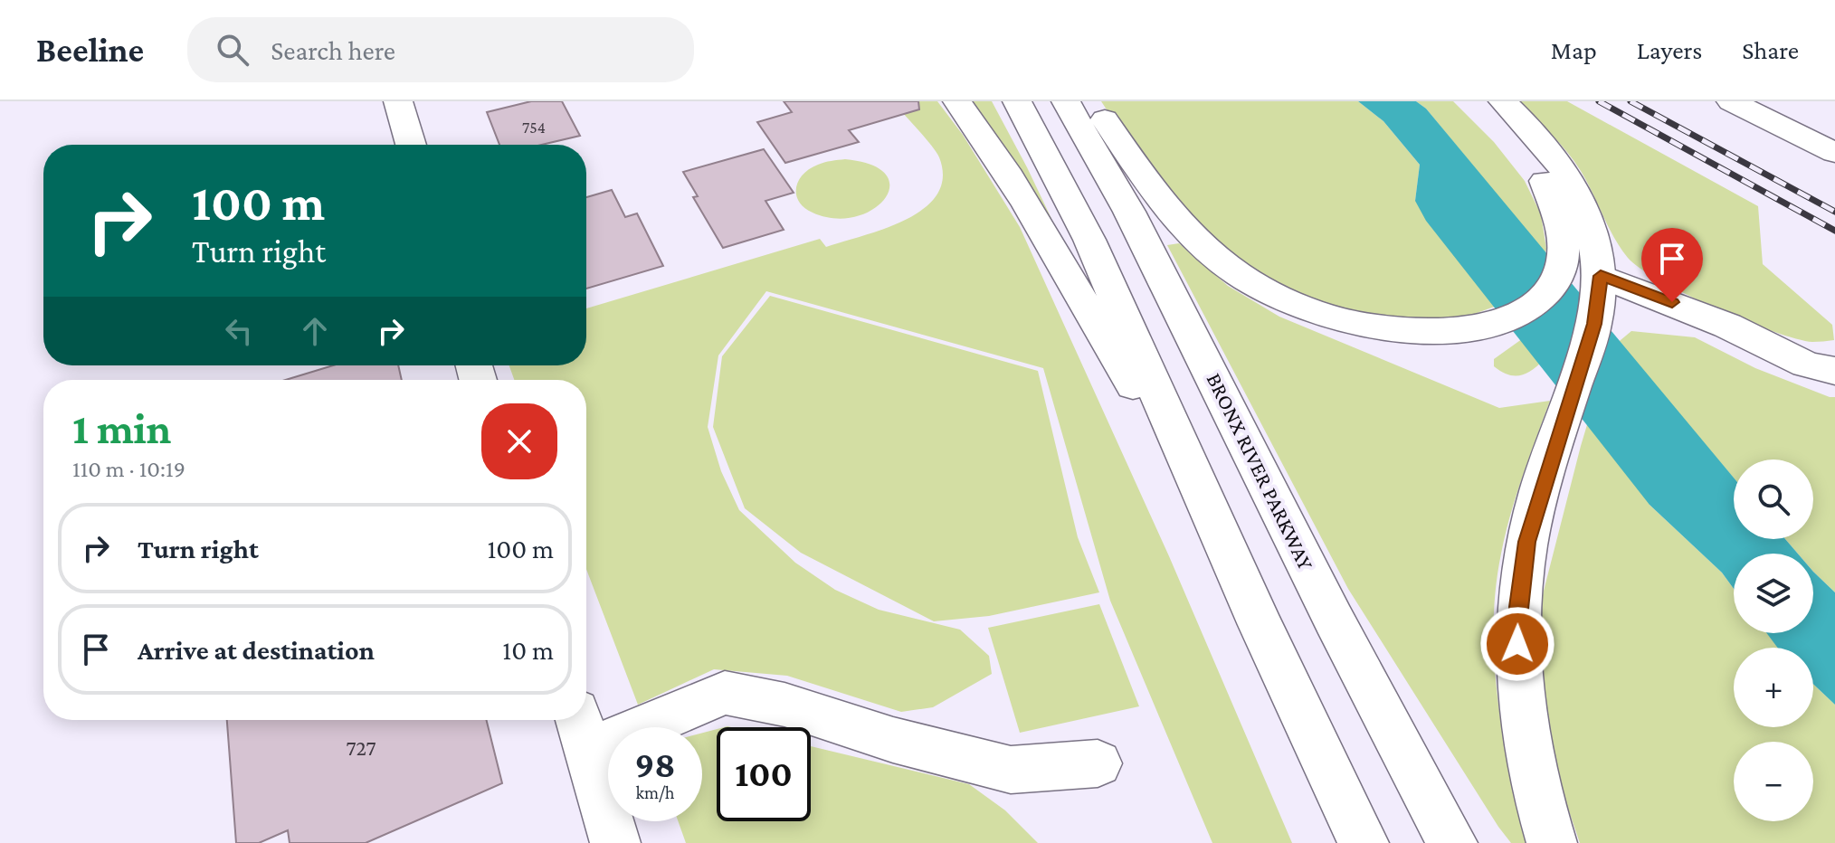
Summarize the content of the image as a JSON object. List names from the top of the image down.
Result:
{
  "streets": {
    "main road": ["BRONX RIVER PARKWAY"]
  },
  "house_numbers": ["754", "727"],
  "page": {
    "header": "Beeline",
    "search": "Search here",
    "nav": ["Map", "Layers", "Share"],
    "turn": ["100 m", "Turn right"],
    "heading": ["1 min", "110 m · 10:19"],
    "map_buttons": ["+", "−"],
    "list": [
      {
        "name": "Turn right",
        "value": "100 m"
      },
      {
        "name": "Arrive at destination",
        "value": "10 m"
      }
    ],
    "speed": "98 km/h",
    "limit": "100"
  }
}
